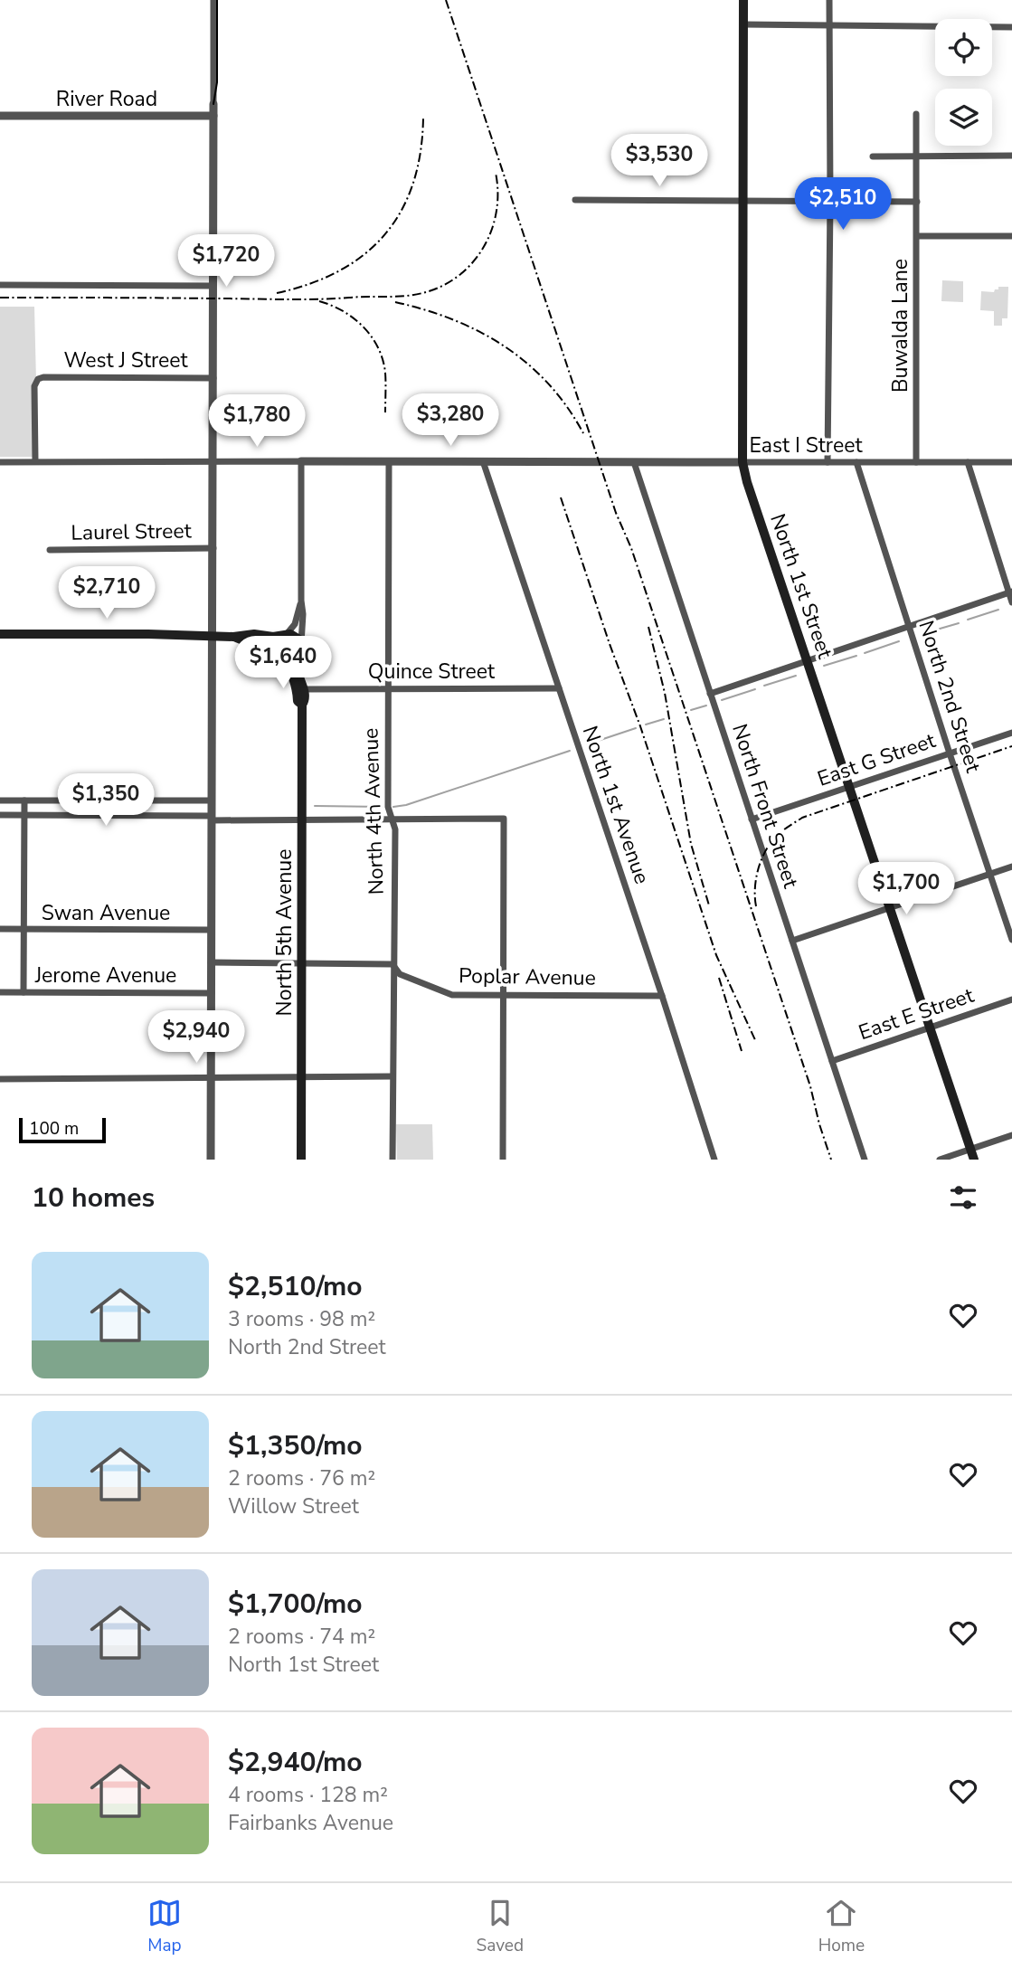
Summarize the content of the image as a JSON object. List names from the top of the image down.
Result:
{
  "streets": {
    "main road": ["North 1st Street", "North 5th Avenue"],
    "street": [
      "River Road",
      "Buwalda Lane",
      "West J Street",
      "East I Street",
      "Laurel Street",
      "Quince Street",
      "North 2nd Street",
      "East G Street",
      "North 1st Avenue",
      "North Front Street",
      "North 4th Avenue",
      "Swan Avenue",
      "Jerome Avenue",
      "Poplar Avenue",
      "East E Street"
    ]
  },
  "crossings": [
    ["Buwalda Lane", "East I Street"],
    ["East I Street", "North 1st Street"],
    ["East I Street", "North 2nd Street"],
    ["East I Street", "North 1st Avenue"],
    ["East I Street", "North Front Street"],
    ["East I Street", "North 4th Avenue"],
    ["North 1st Street", "East G Street"],
    ["North 1st Street", "East E Street"],
    ["Quince Street", "North 1st Avenue"],
    ["Quince Street", "North 4th Avenue"],
    ["Quince Street", "North 5th Avenue"],
    ["North 2nd Street", "East G Street"],
    ["East G Street", "North Front Street"],
    ["North 1st Avenue", "Poplar Avenue"],
    ["North Front Street", "East E Street"],
    ["North 4th Avenue", "Poplar Avenue"]
  ],
  "scale_bar": "100 m",
  "page": {
    "price": [
      "$3,530",
      "$2,510",
      "$1,720",
      "$3,280",
      "$1,780",
      "$2,710",
      "$1,640",
      "$1,350",
      "$1,700",
      "$2,940"
    ],
    "scale": "100 m",
    "heading": "10 homes",
    "list": [
      {
        "name": "$2,510/mo",
        "note": "3 rooms · 98 m² · North 2nd Street"
      },
      {
        "name": "$1,350/mo",
        "note": "2 rooms · 76 m² · Willow Street"
      },
      {
        "name": "$1,700/mo",
        "note": "2 rooms · 74 m² · North 1st Street"
      },
      {
        "name": "$2,940/mo",
        "note": "4 rooms · 128 m² · Fairbanks Avenue"
      }
    ],
    "tabs": ["Map", "Saved", "Home"]
  }
}
